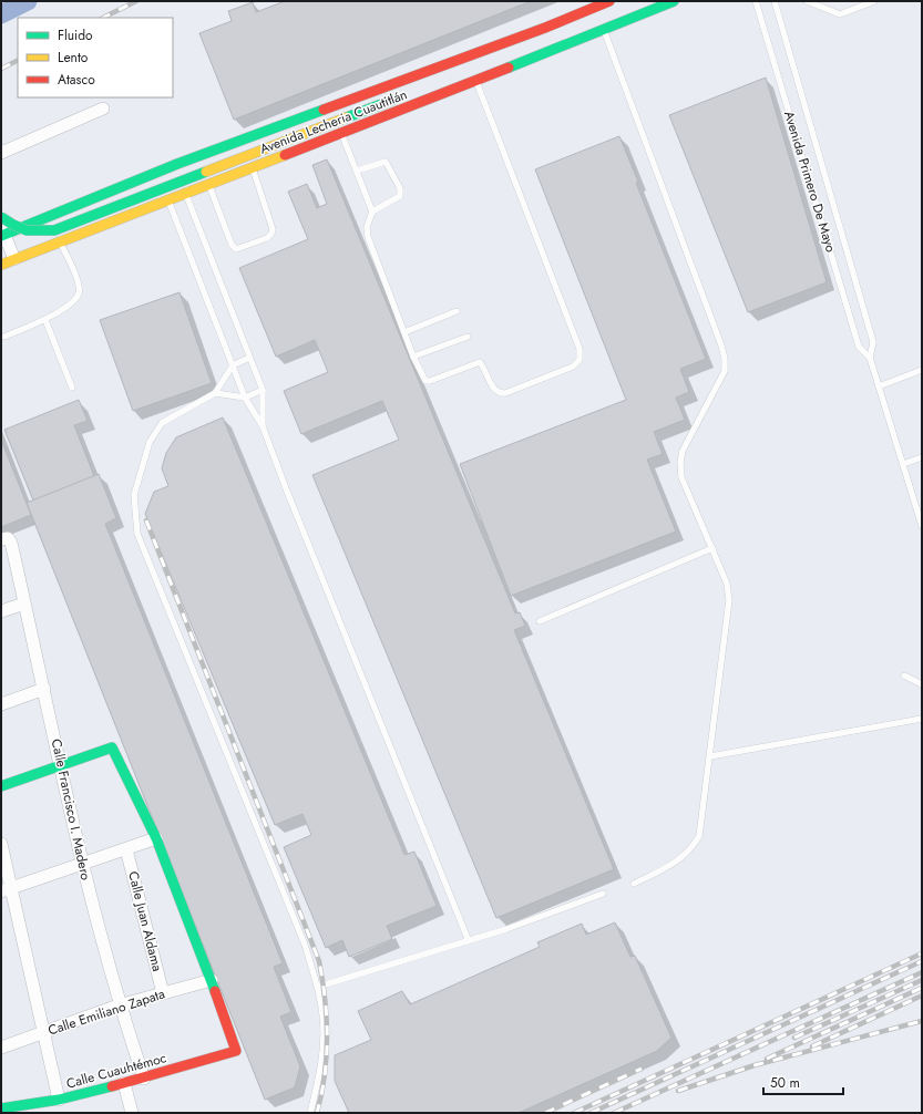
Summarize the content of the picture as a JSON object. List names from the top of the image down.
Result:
{
  "streets": {
    "main road": ["Avenida Lecheria Cuautitlán", "Calle Cuauhtémoc"],
    "street": ["Calle Francisco I. Madero", "Calle Juan Aldama", "Calle Emiliano Zapata"],
    "lane": ["Avenida Primero De Mayo"]
  },
  "crossings": [
    ["Calle Francisco I. Madero", "Calle Emiliano Zapata"],
    ["Calle Francisco I. Madero", "Calle Cuauhtémoc"],
    ["Calle Juan Aldama", "Calle Emiliano Zapata"],
    ["Calle Emiliano Zapata", "Calle Cuauhtémoc"]
  ],
  "legend": ["Fluido", "Lento", "Atasco"],
  "scale_bar": "50 m"
}
